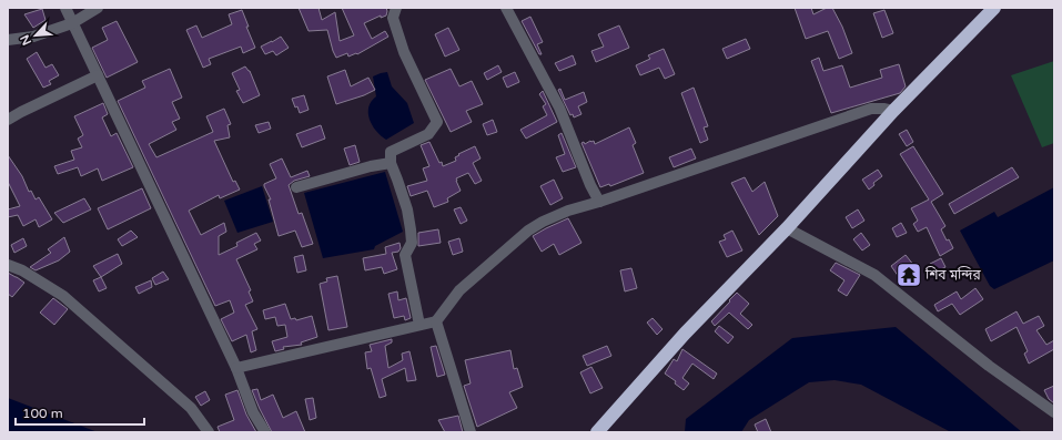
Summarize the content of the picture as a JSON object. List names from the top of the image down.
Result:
{
  "places": {
    "temple": ["শিব মন্দির"]
  },
  "scale_bar": "100 m",
  "north": "bottom left"
}
